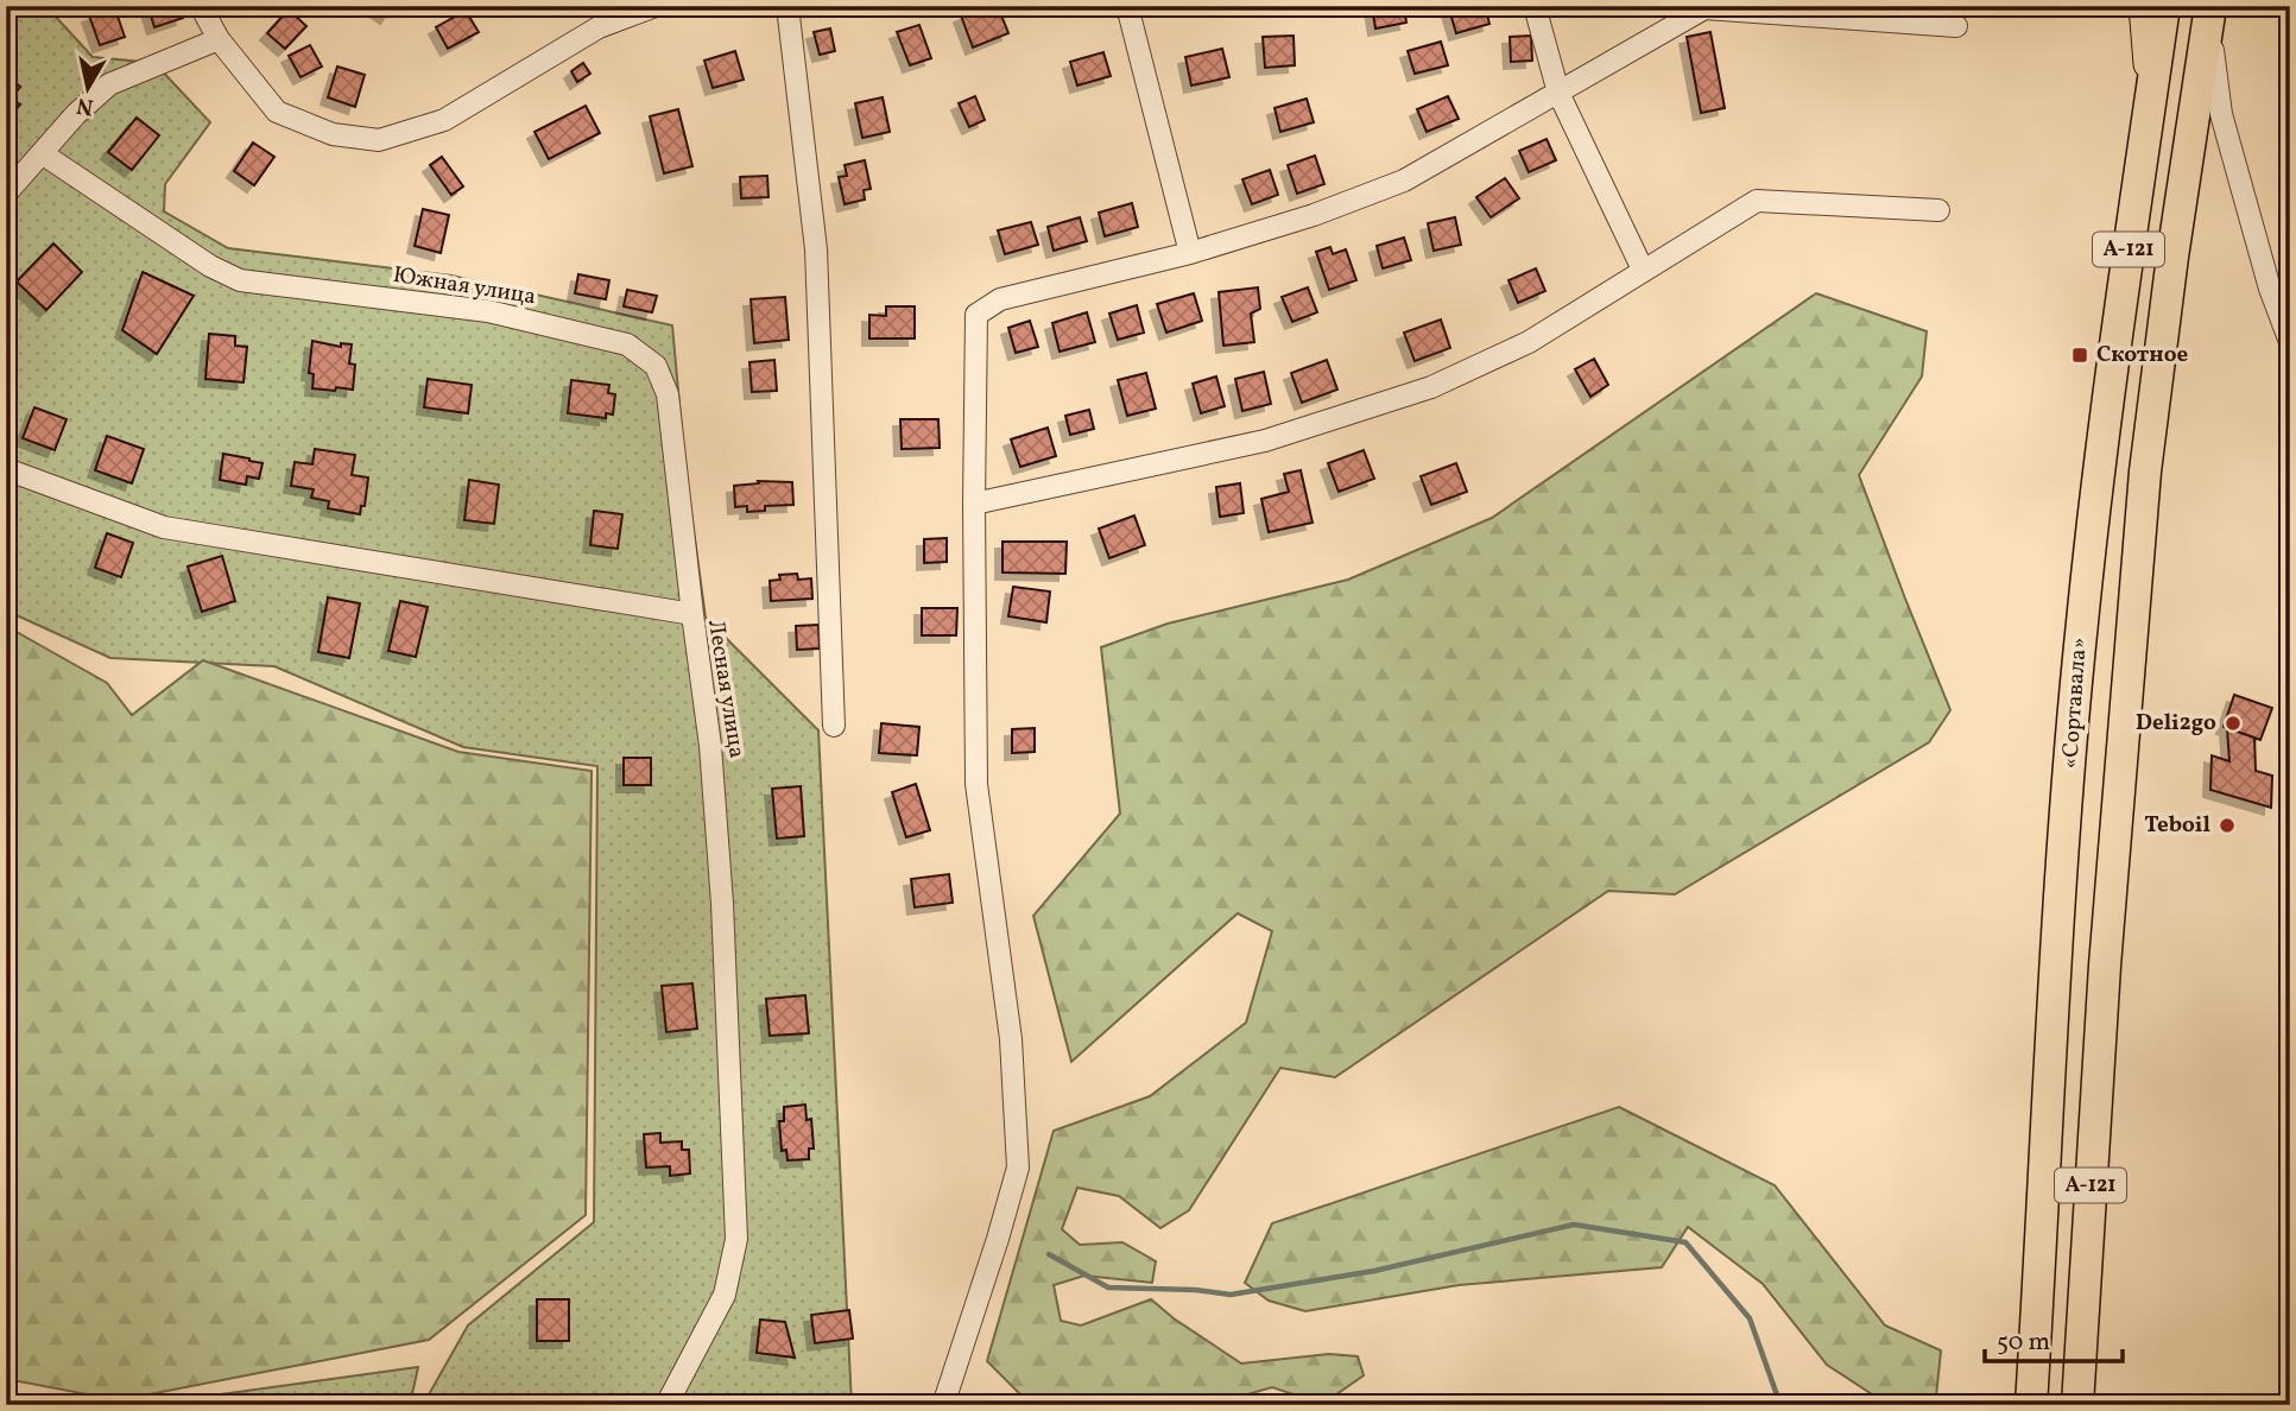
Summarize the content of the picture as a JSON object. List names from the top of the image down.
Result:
{
  "streets": {
    "highway": ["А-121", "«Сортавала»"],
    "street": ["Южная улица", "Лесная улица"]
  },
  "crossings": [
    ["Южная улица", "Лесная улица"]
  ],
  "places": {
    "transit": ["Скотное"],
    "other": ["Deli2go", "Teboil"]
  },
  "scale_bar": "50 m",
  "north": "bottom"
}
